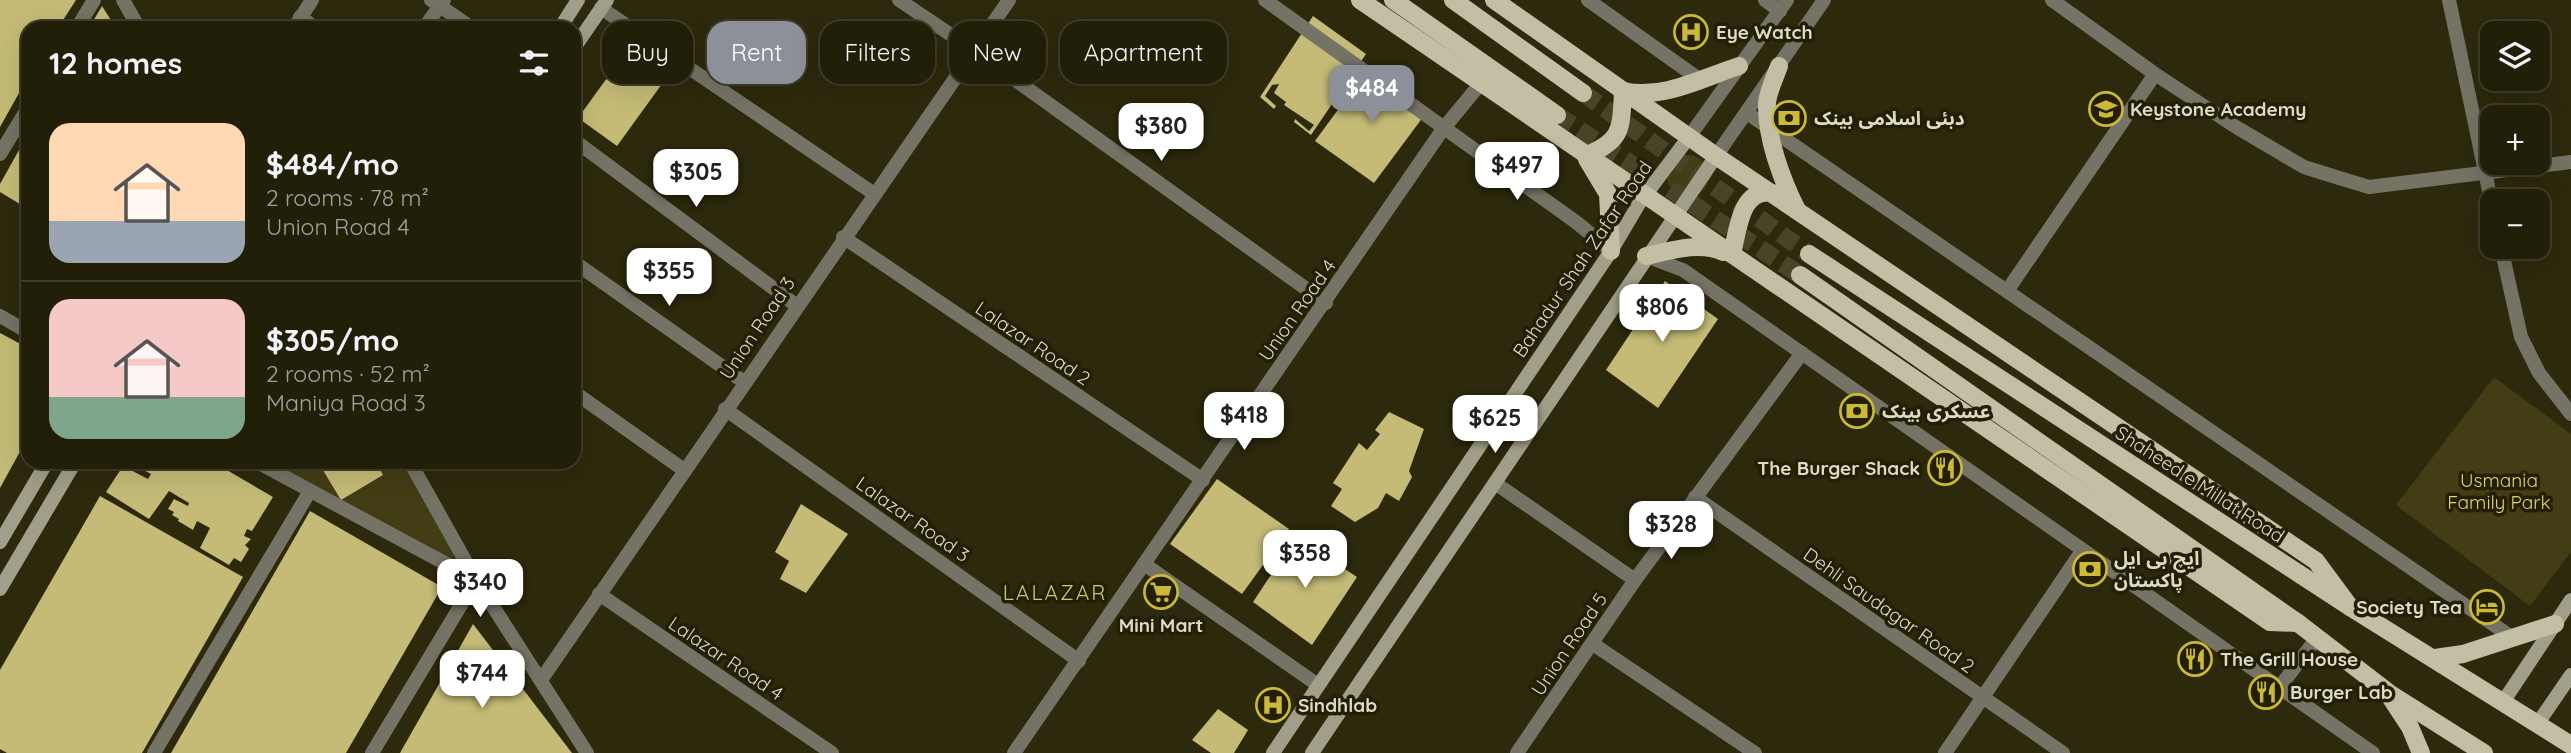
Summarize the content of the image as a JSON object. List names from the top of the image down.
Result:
{
  "streets": {
    "main road": ["Bahadur Shah Zafar Road", "Shaheed e Millat Road"],
    "street": [
      "Union Road 4",
      "Union Road 3",
      "Lalazar Road 2",
      "Lalazar Road 3",
      "Dehli Saudagar Road 2",
      "Union Road 5",
      "Lalazar Road 4"
    ]
  },
  "crossings": [
    ["Union Road 4", "Lalazar Road 2"],
    ["Union Road 4", "Lalazar Road 3"],
    ["Union Road 3", "Lalazar Road 2"],
    ["Union Road 3", "Lalazar Road 3"],
    ["Union Road 3", "Lalazar Road 4"],
    ["Dehli Saudagar Road 2", "Union Road 5"]
  ],
  "districts": ["LALAZAR"],
  "parks": ["Usmania Family Park"],
  "places": {
    "hospital": ["Eye Watch", "Sindhlab"],
    "school or university": ["Keystone Academy"],
    "bank": ["دبئی اسلامی بینک", "عسکری بینک", "ایچ بی ایل پاکستان"],
    "restaurant": ["The Burger Shack", "The Grill House", "Burger Lab"],
    "supermarket": ["Mini Mart"],
    "hotel": ["Society Tea"]
  },
  "page": {
    "map_buttons": ["+", "−"],
    "chip": [
      "Buy",
      "Rent",
      "Filters",
      "New",
      "Apartment"
    ],
    "heading": "12 homes",
    "price": [
      "$484",
      "$380",
      "$497",
      "$305",
      "$355",
      "$806",
      "$418",
      "$625",
      "$328",
      "$358",
      "$340",
      "$744"
    ],
    "list": [
      {
        "name": "$484/mo",
        "note": "2 rooms · 78 m² · Union Road 4"
      },
      {
        "name": "$305/mo",
        "note": "2 rooms · 52 m² · Maniya Road 3"
      }
    ]
  }
}
